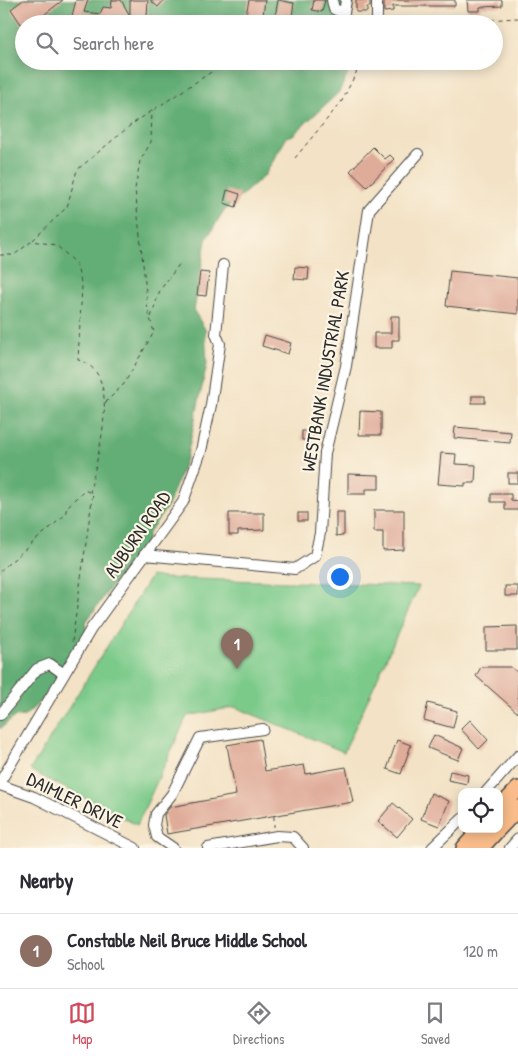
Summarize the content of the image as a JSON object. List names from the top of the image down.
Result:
{
  "streets": {
    "street": ["WESTBANK INDUSTRIAL PARK", "AUBURN ROAD", "DAIMLER DRIVE"]
  },
  "crossings": [
    ["WESTBANK INDUSTRIAL PARK", "AUBURN ROAD"],
    ["AUBURN ROAD", "DAIMLER DRIVE"]
  ],
  "page": {
    "search": "Search here",
    "pins": "1",
    "heading": "Nearby",
    "list": [
      {
        "mark": "1",
        "name": "Constable Neil Bruce Middle School",
        "note": "School",
        "value": "120 m"
      }
    ],
    "nav": ["Map", "Directions", "Saved"]
  }
}
